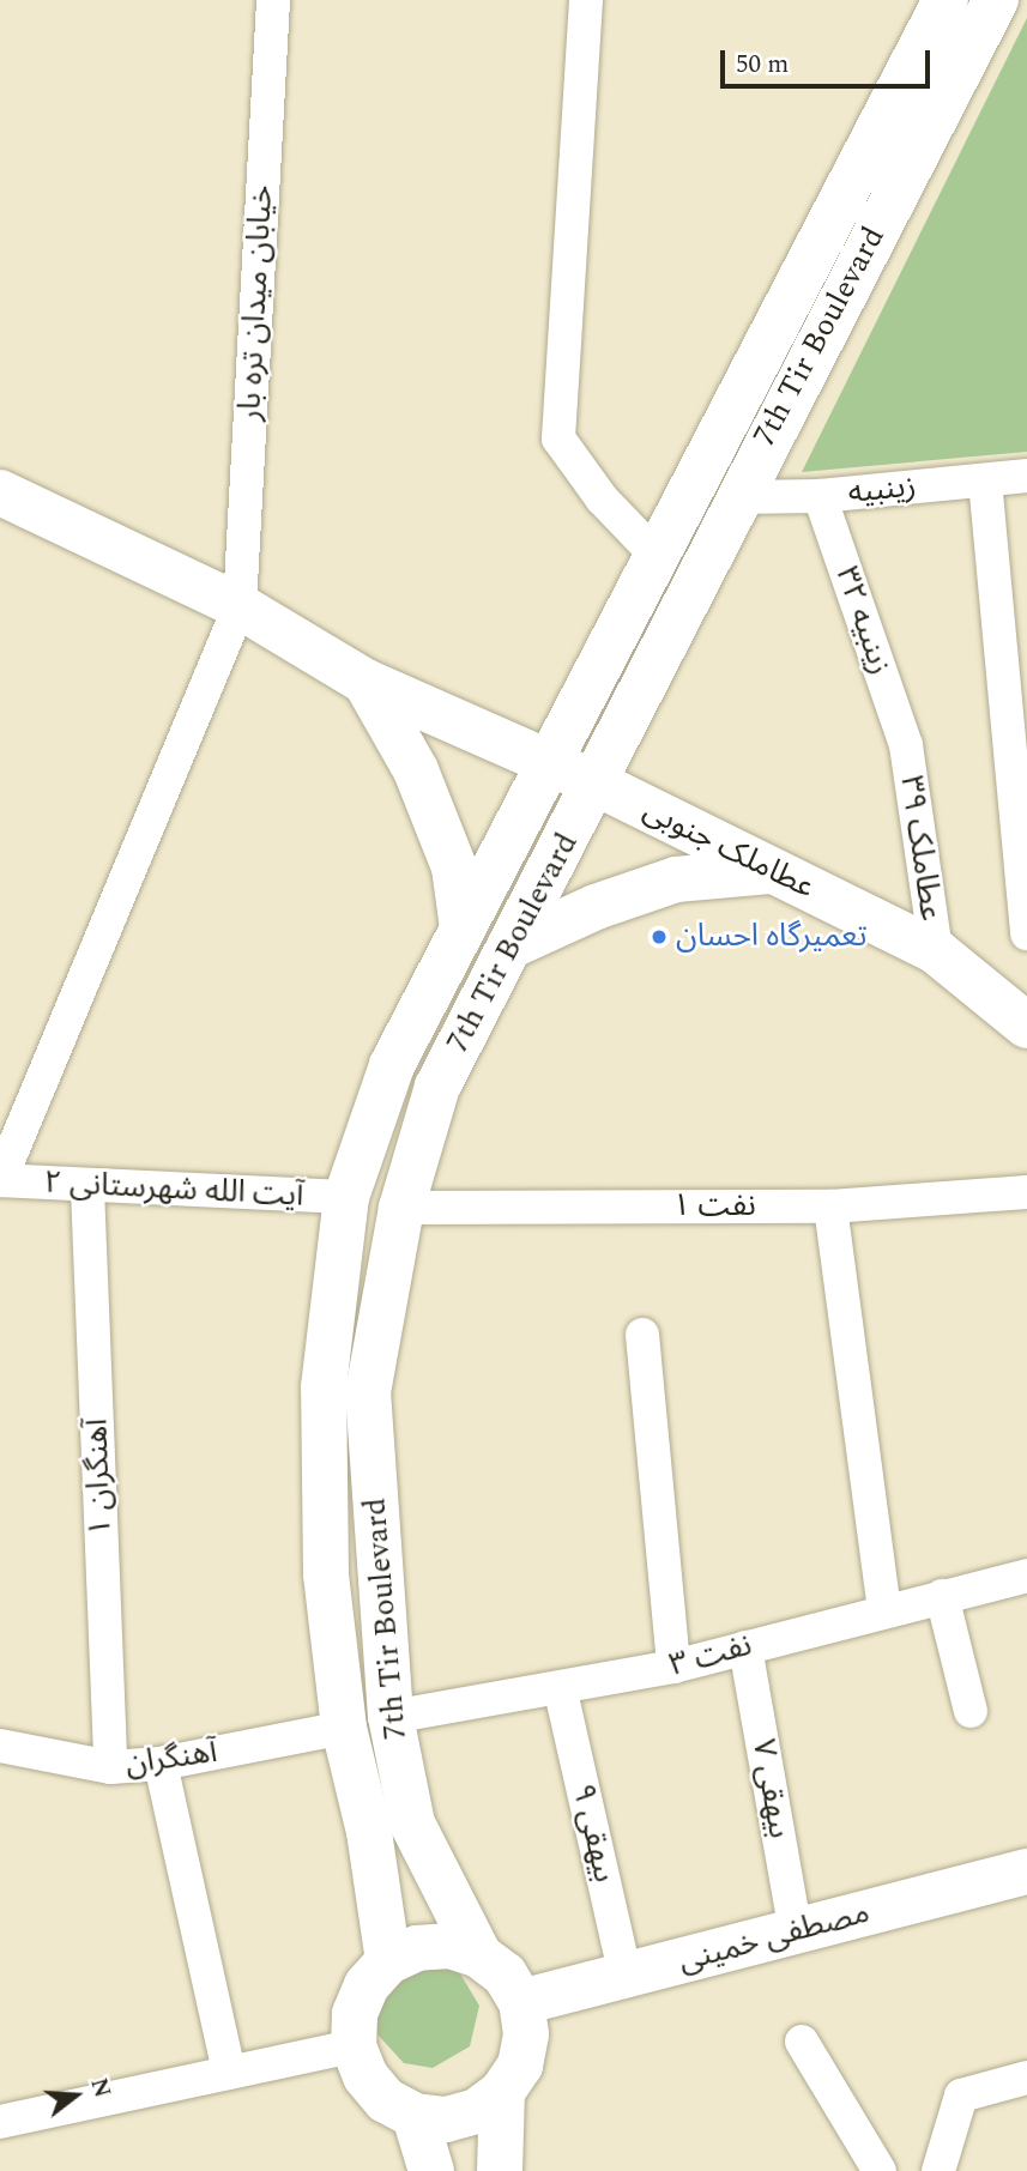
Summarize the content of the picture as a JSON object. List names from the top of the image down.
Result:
{
  "streets": {
    "main road": ["7th Tir Boulevard", "عطاملک جنوبی", "مصطفی خمینی"],
    "street": [
      "خیابان میدان تره بار",
      "زینبیه",
      "زینبیه ۳۲",
      "عطاملک ۳۹",
      "آیت الله شهرستانی ۲",
      "نفت ۱",
      "آهنگران ۱",
      "نفت ۳",
      "آهنگران",
      "بیهقی ۷",
      "بیهقی ۹"
    ]
  },
  "crossings": [
    ["خیابان میدان تره بار", "عطاملک جنوبی"],
    ["خیابان میدان تره بار", "آیت الله شهرستانی ۲"],
    ["7th Tir Boulevard", "زینبیه"],
    ["7th Tir Boulevard", "عطاملک جنوبی"],
    ["7th Tir Boulevard", "آیت الله شهرستانی ۲"],
    ["7th Tir Boulevard", "نفت ۱"],
    ["7th Tir Boulevard", "نفت ۳"],
    ["7th Tir Boulevard", "آهنگران"],
    ["7th Tir Boulevard", "مصطفی خمینی"],
    ["زینبیه", "زینبیه ۳۲"],
    ["زینبیه ۳۲", "عطاملک ۳۹"],
    ["عطاملک ۳۹", "عطاملک جنوبی"],
    ["آیت الله شهرستانی ۲", "آهنگران ۱"],
    ["آهنگران ۱", "آهنگران"],
    ["نفت ۳", "بیهقی ۷"],
    ["نفت ۳", "بیهقی ۹"],
    ["بیهقی ۷", "مصطفی خمینی"],
    ["بیهقی ۹", "مصطفی خمینی"]
  ],
  "places": ["تعمیرگاه احسان"],
  "scale_bar": "50 m",
  "north": "right"
}
